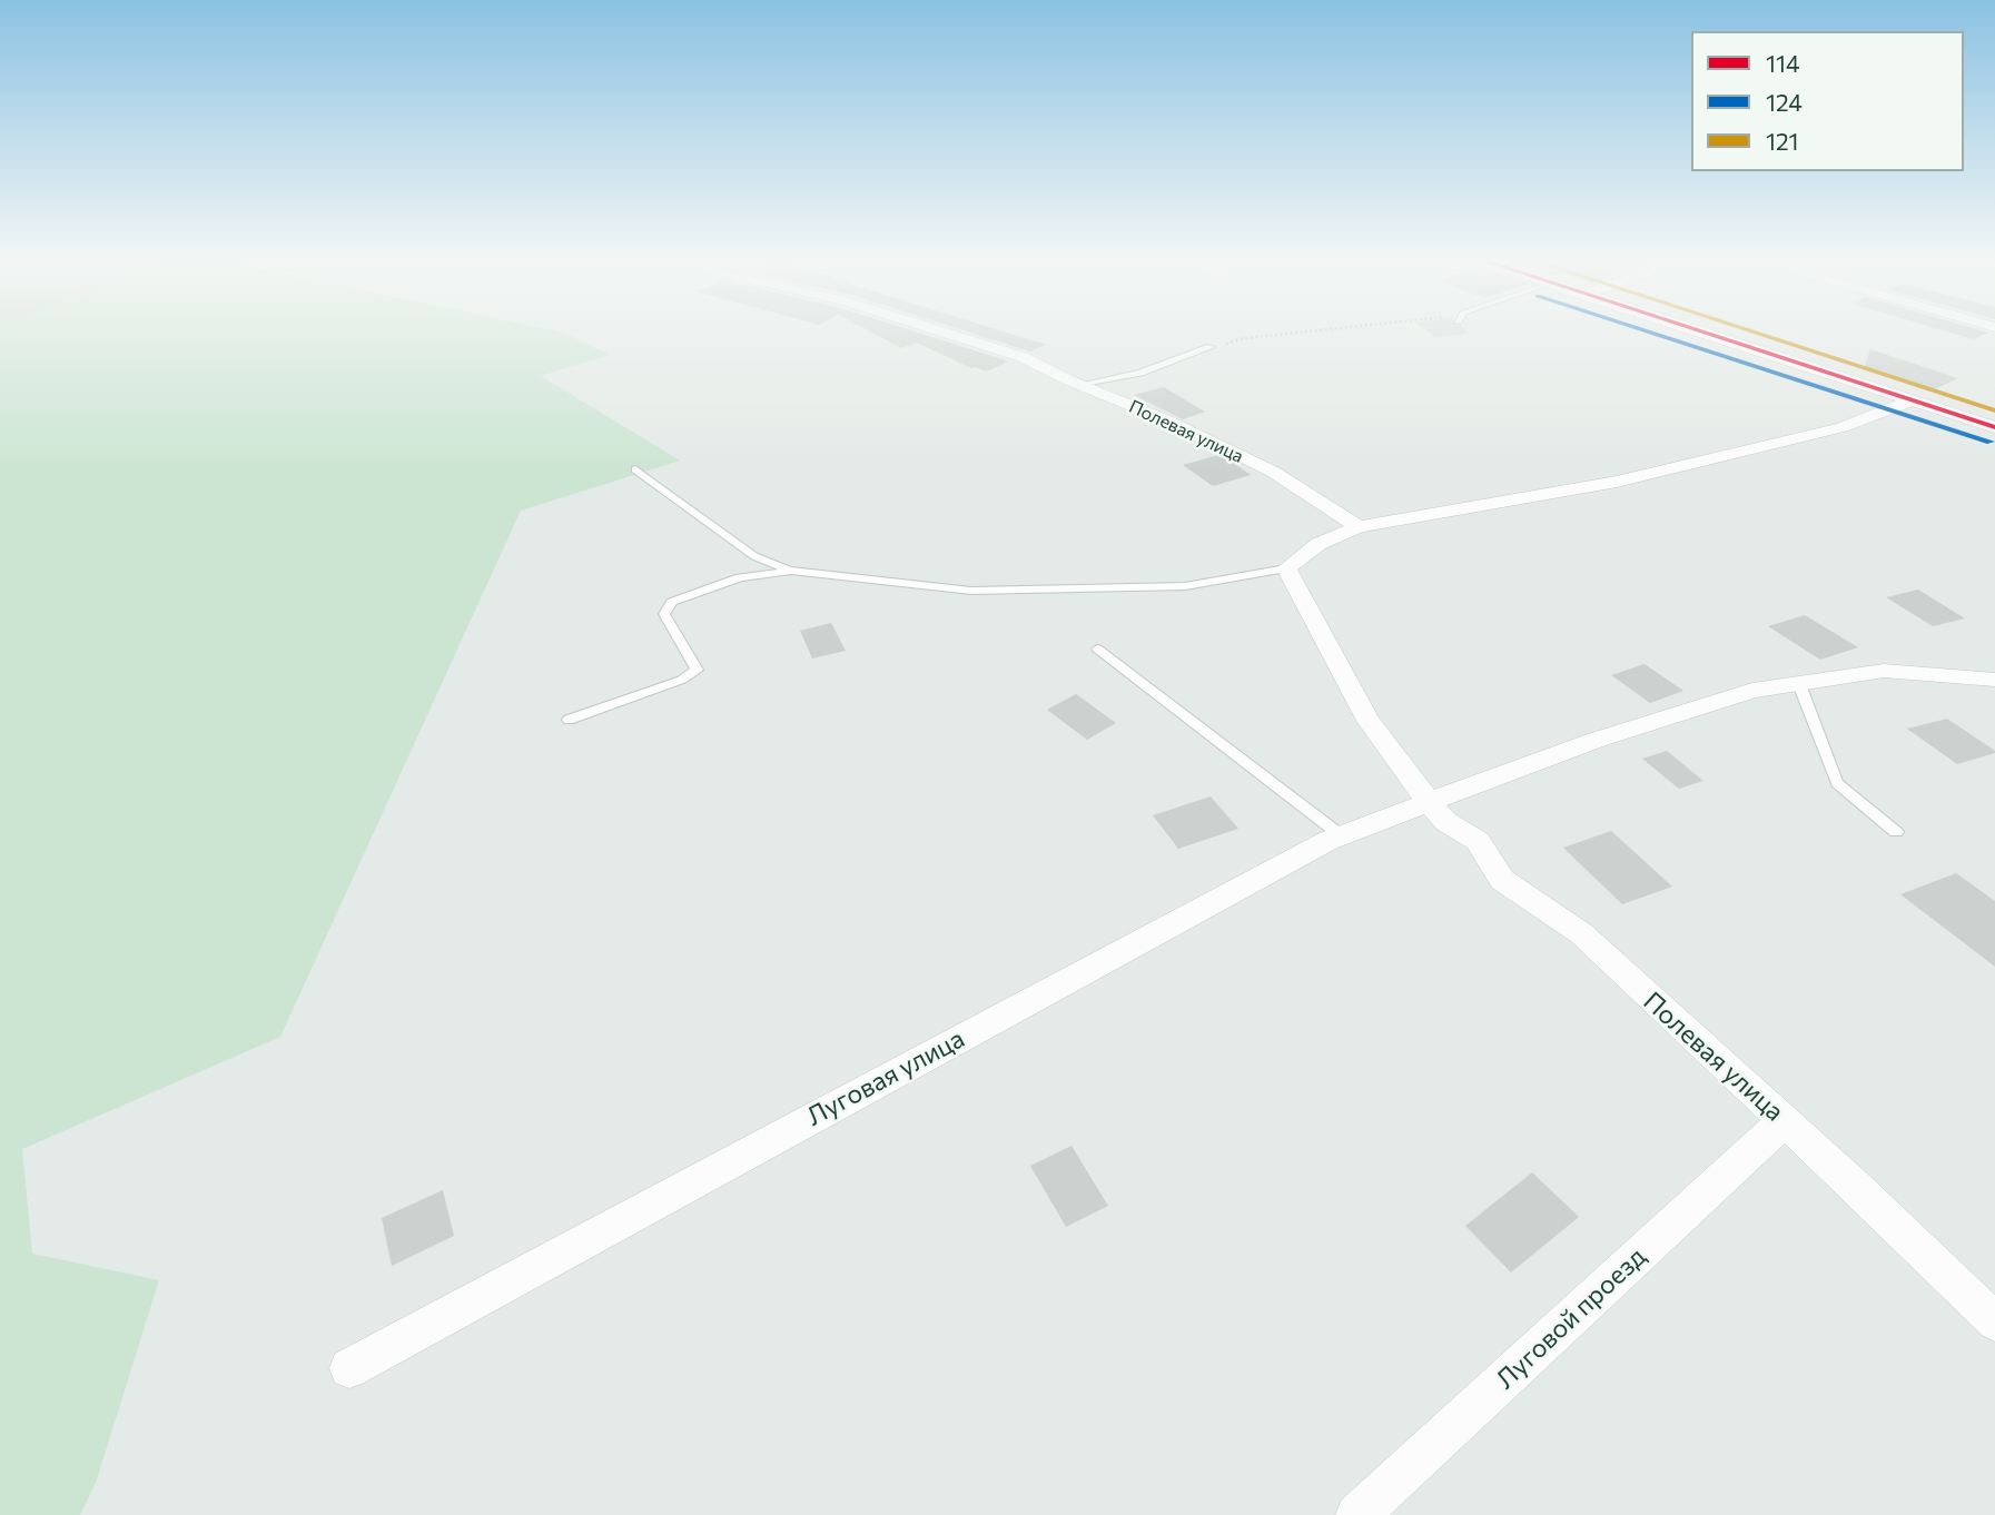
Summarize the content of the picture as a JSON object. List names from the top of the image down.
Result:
{
  "streets": {
    "street": ["Полевая улица", "Луговая улица", "Луговой проезд"]
  },
  "crossings": [
    ["Полевая улица", "Луговая улица"],
    ["Полевая улица", "Луговой проезд"]
  ],
  "lines": ["transit line 114", "transit line 124", "transit line 121"],
  "legend": ["114", "124", "121"]
}
